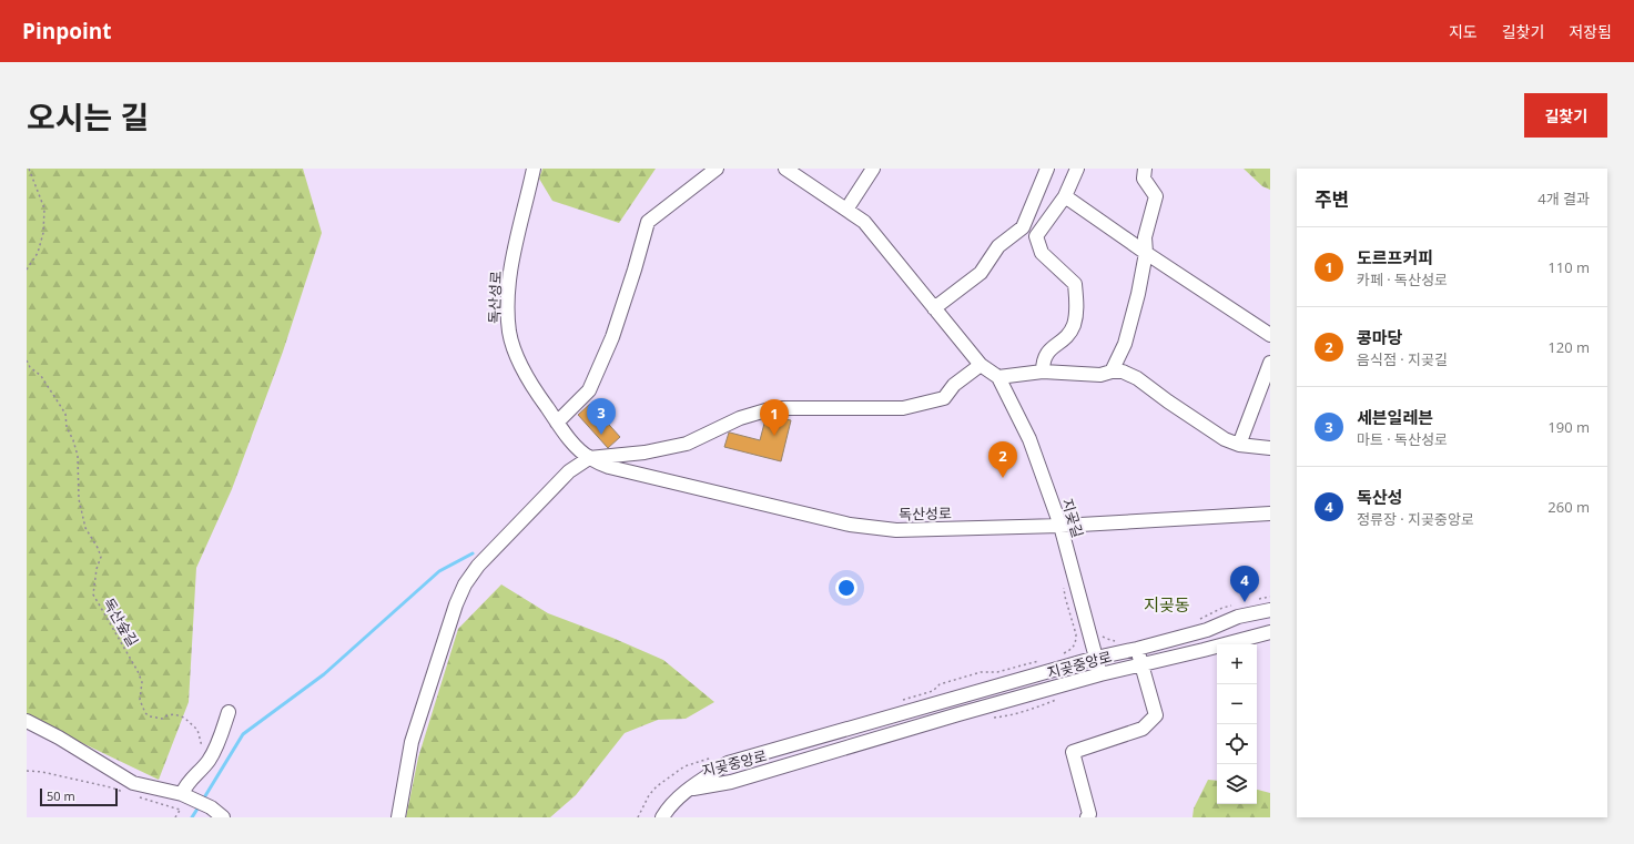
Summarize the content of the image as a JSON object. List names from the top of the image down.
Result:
{
  "streets": {
    "street": ["독산성로", "지곶길", "지곶중앙로"],
    "path": ["독산숲길"]
  },
  "crossings": [
    ["독산성로", "지곶길"],
    ["지곶길", "지곶중앙로"]
  ],
  "districts": ["지곶동"],
  "scale_bar": "50 m",
  "page": {
    "header": "Pinpoint",
    "nav": ["지도", "길찾기", "저장됨"],
    "title": "오시는 길",
    "buttons": "길찾기",
    "heading": ["주변", "4개 결과"],
    "list": [
      {
        "mark": "1",
        "name": "도르프커피",
        "note": "카페 · 독산성로",
        "value": "110 m"
      },
      {
        "mark": "2",
        "name": "콩마당",
        "note": "음식점 · 지곶길",
        "value": "120 m"
      },
      {
        "mark": "3",
        "name": "세븐일레븐",
        "note": "마트 · 독산성로",
        "value": "190 m"
      },
      {
        "mark": "4",
        "name": "독산성",
        "note": "정류장 · 지곶중앙로",
        "value": "260 m"
      }
    ],
    "pins": [
      "3",
      "1",
      "2",
      "4"
    ],
    "map_buttons": ["+", "−"],
    "scale": "50 m"
  }
}
